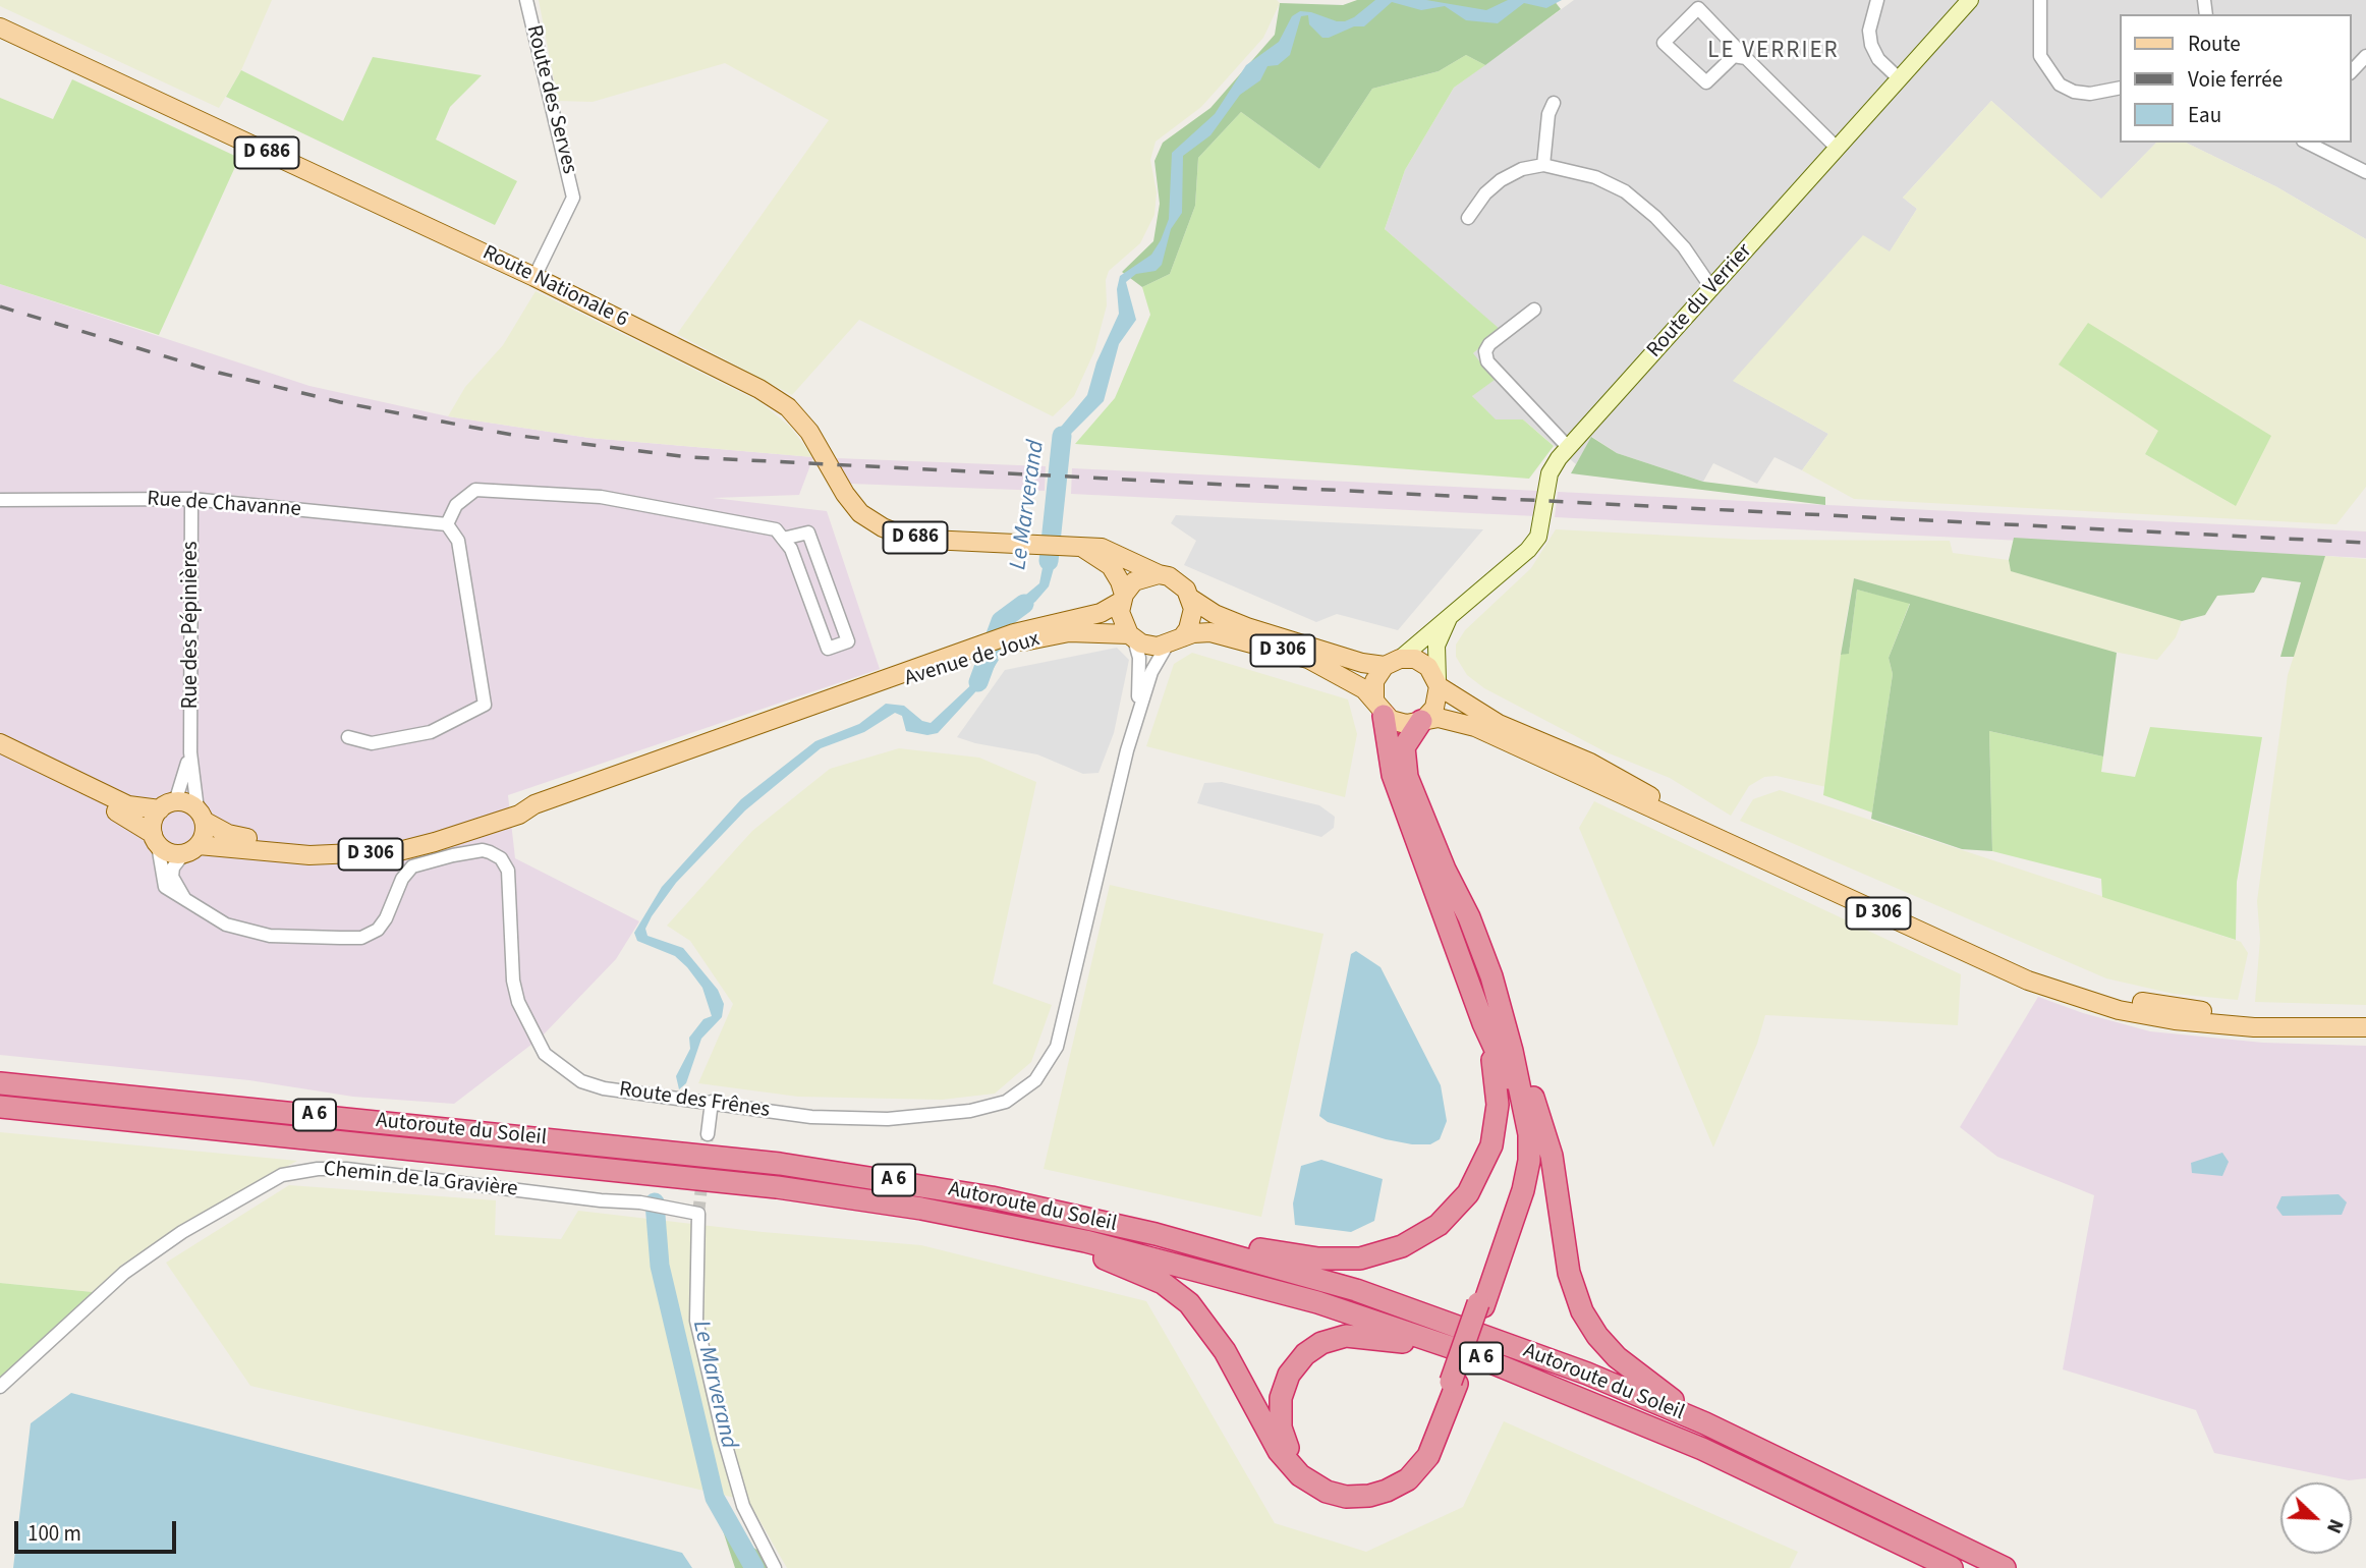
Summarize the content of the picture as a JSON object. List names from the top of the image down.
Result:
{
  "streets": {
    "highway": ["A 6", "Autoroute du Soleil"],
    "main road": [
      "D 686",
      "Route Nationale 6",
      "Route du Verrier",
      "D 306",
      "Avenue de Joux"
    ],
    "street": [
      "Route des Serves",
      "Rue de Chavanne",
      "Rue des Pépinières",
      "Route des Frênes",
      "Chemin de la Gravière"
    ]
  },
  "crossings": [
    ["Route des Serves", "Route Nationale 6"],
    ["Route Nationale 6", "D 306"],
    ["Route Nationale 6", "Avenue de Joux"],
    ["Route Nationale 6", "Route des Frênes"],
    ["Route du Verrier", "D 306"],
    ["Rue de Chavanne", "Rue des Pépinières"],
    ["Rue des Pépinières", "Avenue de Joux"],
    ["Rue des Pépinières", "Route des Frênes"],
    ["D 306", "Avenue de Joux"],
    ["D 306", "Route des Frênes"],
    ["Avenue de Joux", "Route des Frênes"]
  ],
  "districts": ["LE VERRIER"],
  "water": ["Le Marverand"],
  "legend": ["Route", "Voie ferrée", "Eau"],
  "scale_bar": "100 m",
  "north": "bottom right"
}
